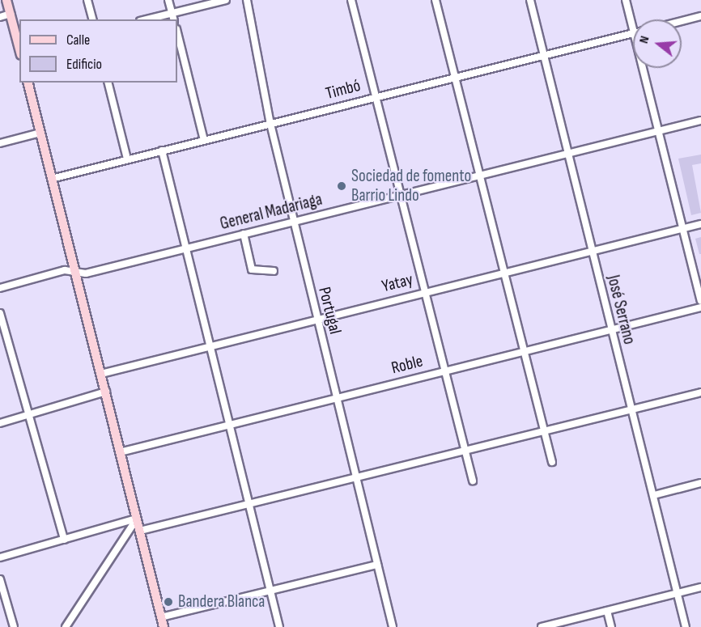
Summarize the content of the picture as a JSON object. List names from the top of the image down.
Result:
{
  "streets": {
    "street": [
      "Timbó",
      "General Madariaga",
      "Yatay",
      "José Serrano",
      "Portugal",
      "Roble"
    ]
  },
  "crossings": [
    ["Timbó", "José Serrano"],
    ["Timbó", "Portugal"],
    ["General Madariaga", "José Serrano"],
    ["General Madariaga", "Portugal"],
    ["Yatay", "José Serrano"],
    ["Yatay", "Portugal"],
    ["José Serrano", "Roble"],
    ["Portugal", "Roble"]
  ],
  "places": ["Sociedad de fomento Barrio Lindo", "Bandera Blanca"],
  "legend": ["Calle", "Edificio"],
  "north": "left"
}
